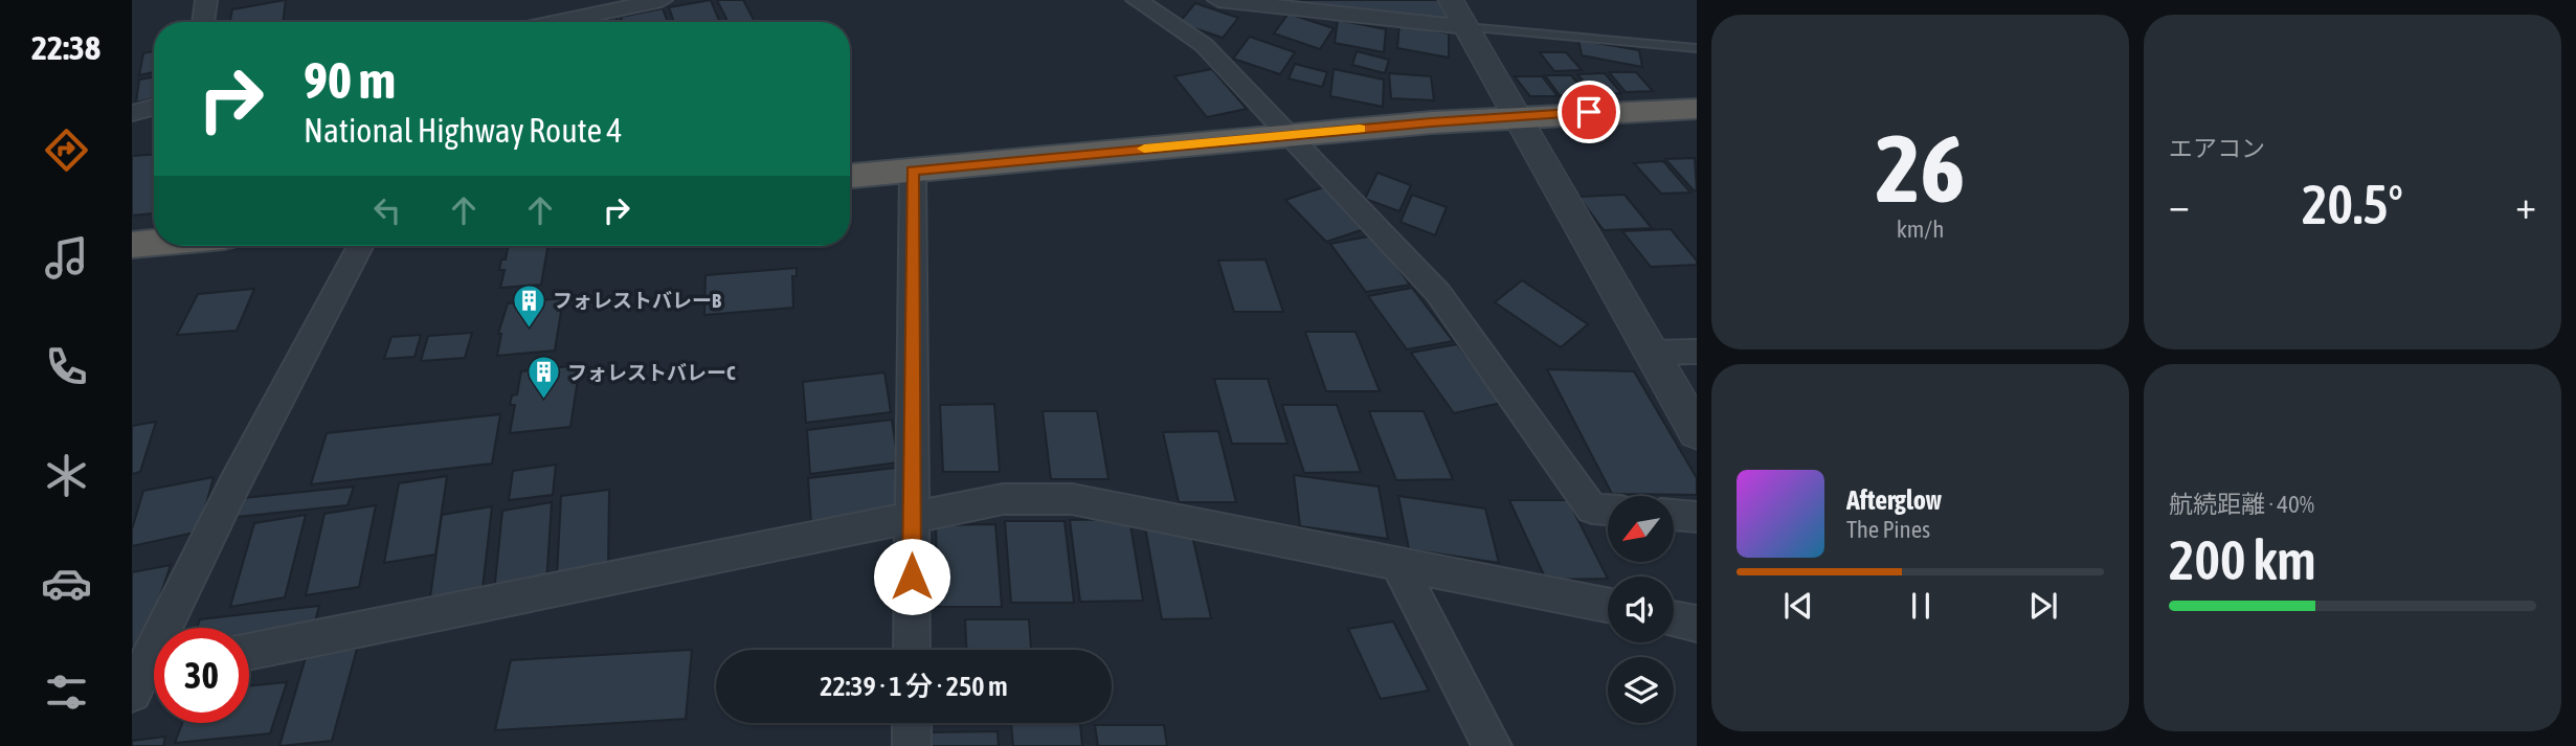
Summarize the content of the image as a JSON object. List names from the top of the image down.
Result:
{
  "places": {
    "building": ["フォレストバレーB", "フォレストバレーC"]
  },
  "north": "bottom left",
  "page": {
    "tabs": "22:38",
    "tile": [
      ["26", "km/h"],
      "エアコン",
      ["航続距離 · 40%", "200 km"]
    ],
    "turn": ["90 m", "National Highway Route 4"],
    "heat": ["−", "20.5°", "+"],
    "song": ["Afterglow", "The Pines"],
    "limit": "30",
    "trip": "22:39 · 1 分 · 250 m"
  }
}
